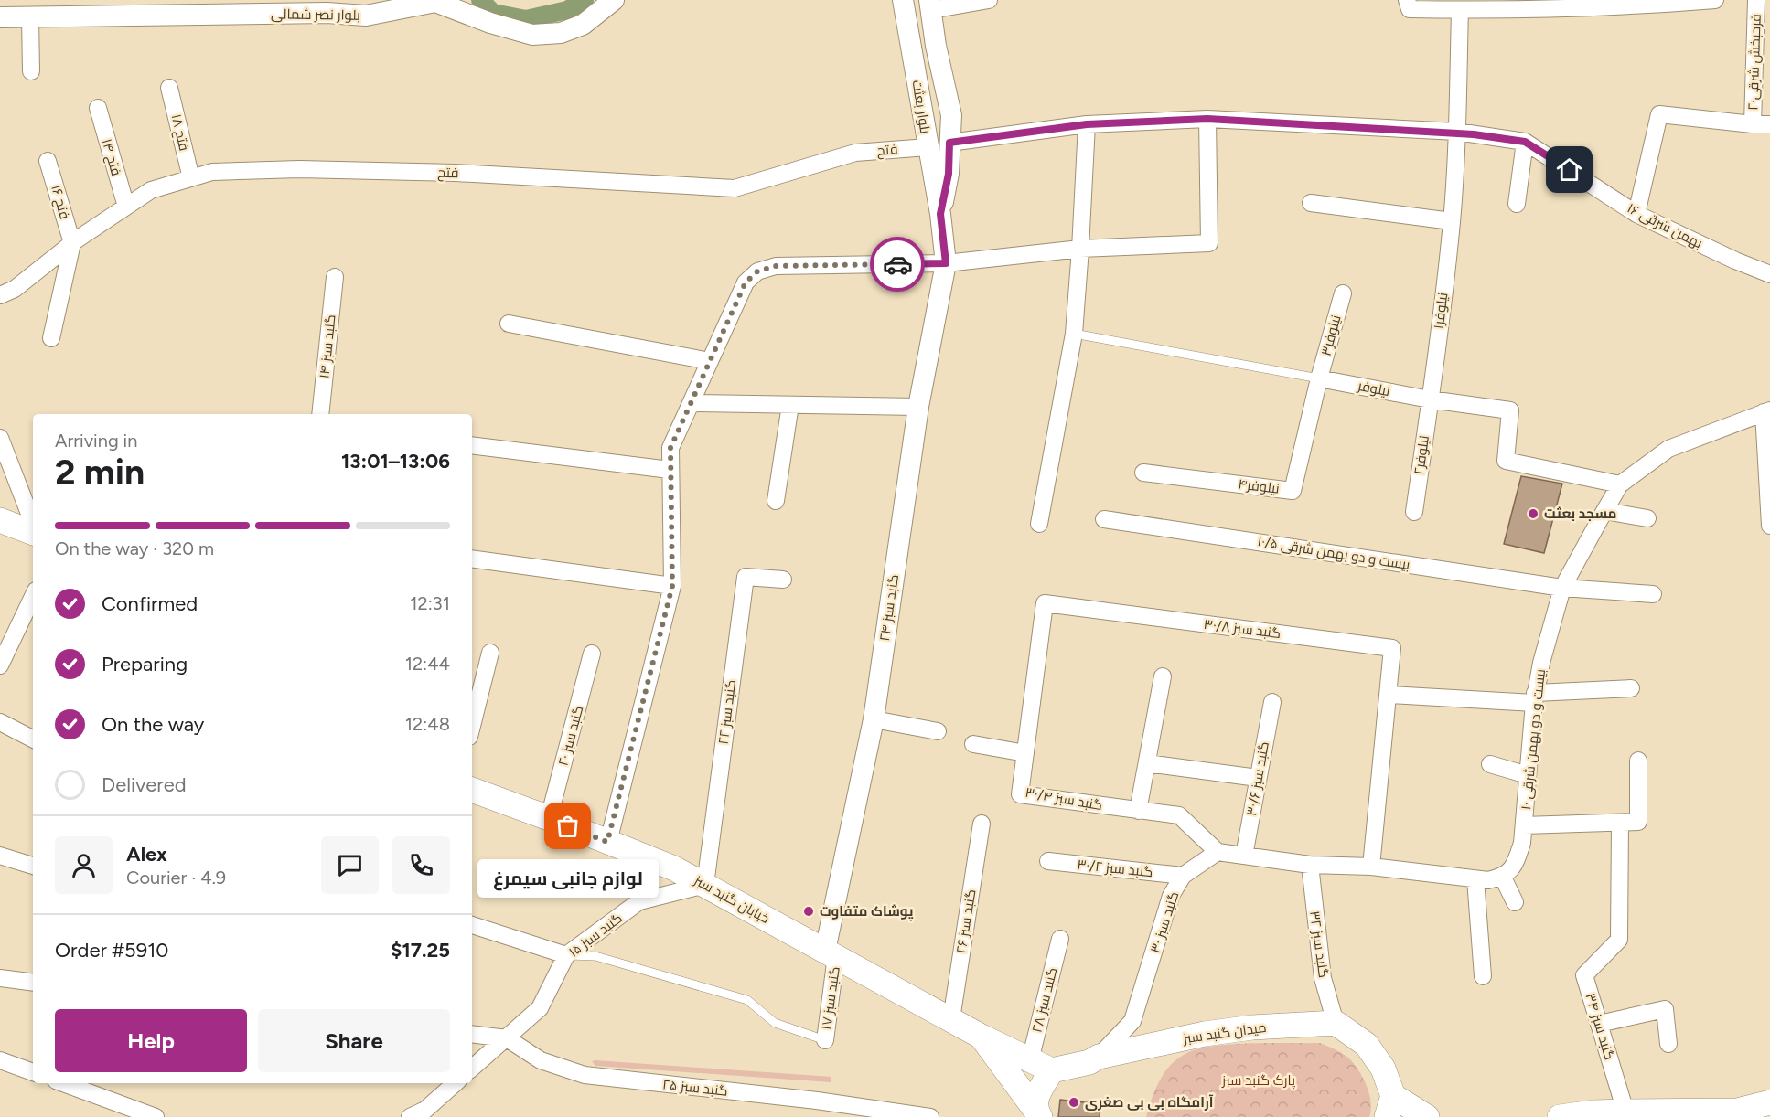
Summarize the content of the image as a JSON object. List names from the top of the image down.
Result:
{
  "streets": {
    "main road": ["خیابان گنبد سبز", "میدان گنبد سبز"],
    "street": [
      "بلوار نصر شمالی",
      "فرحبخش شرقی۲۰",
      "بلوار بعثت",
      "فتح ۱۸",
      "فتح",
      "فتح ۱۴",
      "فتح ۱۶",
      "بهمن شرقی ۱۶",
      "نیلوفر۱",
      "نیلوفر۳",
      "گنبد سبز ۱۴",
      "نیلوفر",
      "نیلوفر۲",
      "نیلوفر۴",
      "بیست و دو بهمن شرقی ۱۰/۵",
      "گنبد سبز ۲۴",
      "گنبد سبز ۳۰/۸",
      "گنبد سبز ۲۲",
      "گنبد سبز ۲۰",
      "بیست و دو بهمن شرقی ۱۰",
      "گنبد سبز ۳۰/۶",
      "گنبد سبز ۳۰/۴",
      "گنبد سبز ۳۰/۲",
      "گنبد سبز ۲۶",
      "گنبد سبز ۳۰",
      "گنبد سبز ۱۵",
      "گنبد سبز ۳۲",
      "گنبد سبز ۱۷",
      "گنبد سبز ۲۸",
      "گنبد سبز ۳۴",
      "گنبد سبز ۲۵"
    ]
  },
  "crossings": [
    ["بلوار بعثت", "فتح"],
    ["بلوار بعثت", "بهمن شرقی ۱۶"],
    ["بلوار بعثت", "گنبد سبز ۲۴"],
    ["فتح ۱۸", "فتح"],
    ["فتح", "فتح ۱۴"],
    ["فتح", "فتح ۱۶"],
    ["بهمن شرقی ۱۶", "نیلوفر۱"],
    ["نیلوفر۱", "نیلوفر"],
    ["نیلوفر۱", "نیلوفر۲"],
    ["نیلوفر۳", "نیلوفر"],
    ["نیلوفر۳", "نیلوفر۴"],
    ["نیلوفر", "نیلوفر۲"],
    ["نیلوفر", "نیلوفر۴"],
    ["نیلوفر", "بیست و دو بهمن شرقی ۱۰"],
    ["بیست و دو بهمن شرقی ۱۰/۵", "بیست و دو بهمن شرقی ۱۰"],
    ["گنبد سبز ۲۴", "خیابان گنبد سبز"],
    ["گنبد سبز ۲۴", "گنبد سبز ۱۷"],
    ["گنبد سبز ۳۰/۸", "گنبد سبز ۳۰/۴"],
    ["گنبد سبز ۲۲", "خیابان گنبد سبز"],
    ["گنبد سبز ۲۲", "گنبد سبز ۱۵"],
    ["گنبد سبز ۲۰", "خیابان گنبد سبز"],
    ["گنبد سبز ۳۰/۴", "گنبد سبز ۳۰"],
    ["گنبد سبز ۳۰/۲", "گنبد سبز ۳۰"],
    ["خیابان گنبد سبز", "گنبد سبز ۲۶"],
    ["خیابان گنبد سبز", "گنبد سبز ۱۵"],
    ["خیابان گنبد سبز", "گنبد سبز ۱۷"],
    ["خیابان گنبد سبز", "گنبد سبز ۲۸"],
    ["خیابان گنبد سبز", "میدان گنبد سبز"],
    ["گنبد سبز ۳۰", "میدان گنبد سبز"],
    ["گنبد سبز ۱۵", "گنبد سبز ۲۵"],
    ["گنبد سبز ۳۲", "میدان گنبد سبز"],
    ["گنبد سبز ۲۸", "میدان گنبد سبز"]
  ],
  "parks": ["پارک گنبد سبز"],
  "places": [
    "مسجد بعثت",
    "لوازم جانبی سیمرغ",
    "پوشاک متفاوت",
    "آرامگاه بی بی صغری"
  ],
  "page": {
    "heading": ["2 min", "Arriving in", "13:01–13:06"],
    "panel": [
      "Alex",
      "Courier · 4.9",
      "Order #5910",
      "$17.25"
    ],
    "bar": "On the way · 320 m",
    "list": [
      ["Confirmed", "12:31"],
      ["Preparing", "12:44"],
      ["On the way", "12:48"],
      "Delivered"
    ],
    "bubble": "لوازم جانبی سیمرغ",
    "buttons": ["Help", "Share"]
  }
}
